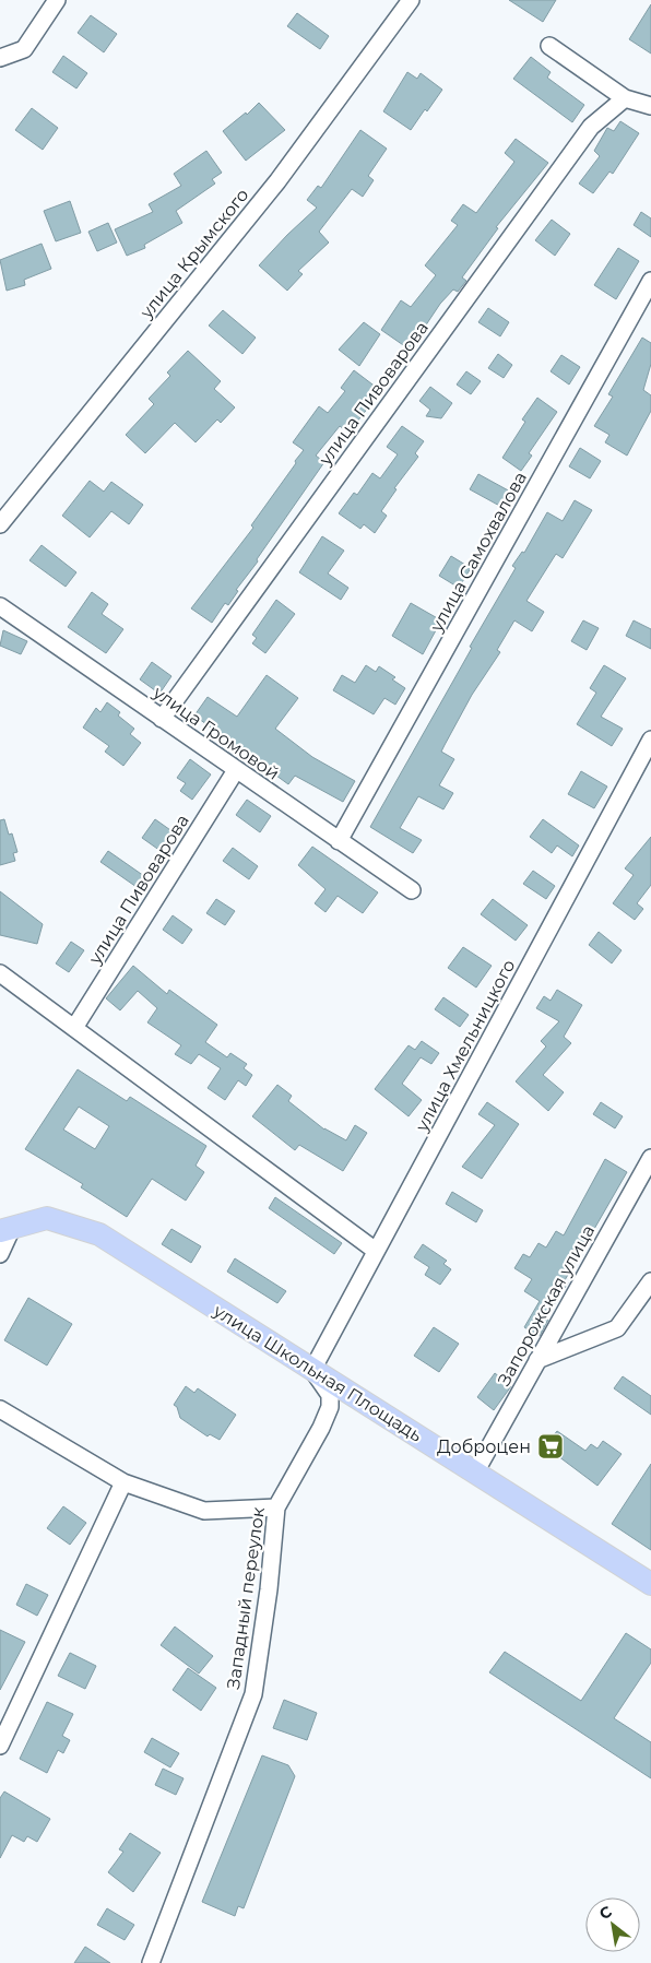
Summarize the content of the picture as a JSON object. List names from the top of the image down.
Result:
{
  "streets": {
    "main road": ["улица Школьная Площадь"],
    "street": [
      "улица Крымского",
      "улица Пивоварова",
      "улица Самохвалова",
      "улица Громовой",
      "улица Хмельницкого",
      "Запорожская улица",
      "Западный переулок"
    ]
  },
  "crossings": [
    ["улица Пивоварова", "улица Громовой"],
    ["улица Самохвалова", "улица Громовой"],
    ["улица Хмельницкого", "улица Школьная Площадь"],
    ["улица Хмельницкого", "Западный переулок"],
    ["Запорожская улица", "улица Школьная Площадь"],
    ["улица Школьная Площадь", "Западный переулок"]
  ],
  "places": {
    "supermarket": ["Доброцен"]
  },
  "north": "top left"
}
